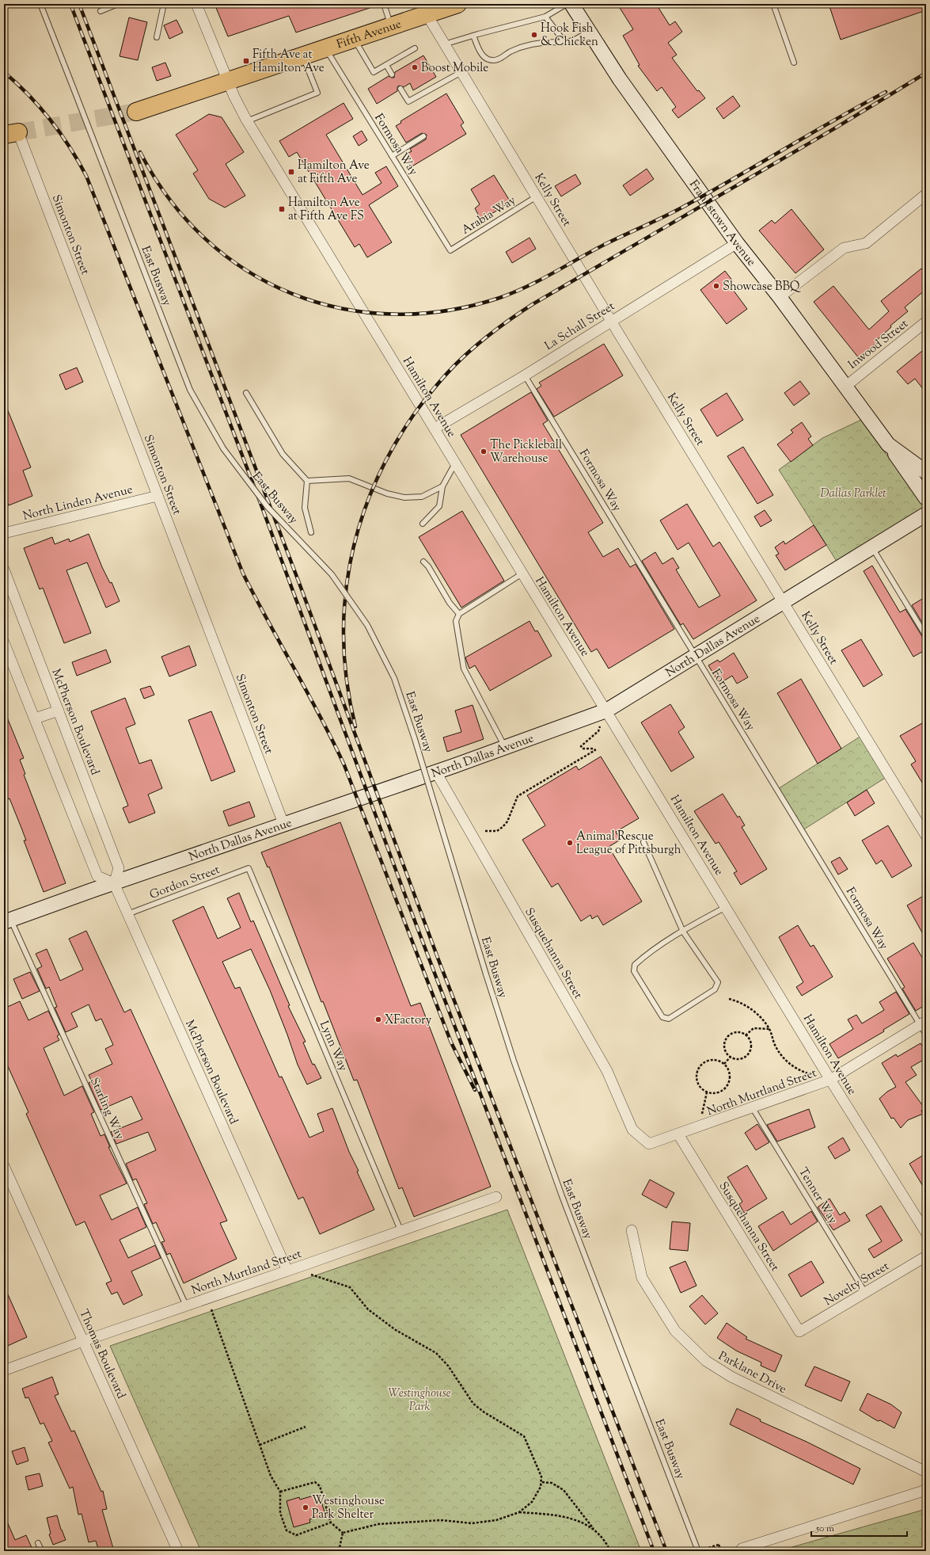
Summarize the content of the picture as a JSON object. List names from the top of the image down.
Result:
{
  "streets": {
    "highway": ["Fifth Avenue"],
    "main road": ["Frankstown Avenue", "North Dallas Avenue"],
    "street": [
      "Kelly Street",
      "Simonton Street",
      "La Schall Street",
      "Inwood Street",
      "Hamilton Avenue",
      "North Linden Avenue",
      "McPherson Boulevard",
      "Susquehanna Street",
      "North Murtland Street",
      "Novelty Street",
      "Thomas Boulevard",
      "Parklane Drive"
    ],
    "lane": [
      "Formosa Way",
      "Arabia Way",
      "East Busway",
      "Gordon Street",
      "Lynn Way",
      "Starling Way",
      "Tenner Way"
    ]
  },
  "crossings": [
    ["Fifth Avenue", "Formosa Way"],
    ["Fifth Avenue", "Kelly Street"],
    ["Fifth Avenue", "Hamilton Avenue"],
    ["Formosa Way", "Arabia Way"],
    ["Formosa Way", "La Schall Street"],
    ["Formosa Way", "North Dallas Avenue"],
    ["Formosa Way", "North Murtland Street"],
    ["Kelly Street", "Arabia Way"],
    ["Kelly Street", "La Schall Street"],
    ["Kelly Street", "North Dallas Avenue"],
    ["Frankstown Avenue", "La Schall Street"],
    ["Frankstown Avenue", "Inwood Street"],
    ["Simonton Street", "North Linden Avenue"],
    ["Simonton Street", "North Dallas Avenue"],
    ["La Schall Street", "Hamilton Avenue"],
    ["Hamilton Avenue", "North Dallas Avenue"],
    ["Hamilton Avenue", "North Murtland Street"],
    ["North Dallas Avenue", "McPherson Boulevard"],
    ["North Dallas Avenue", "Susquehanna Street"],
    ["North Dallas Avenue", "Starling Way"],
    ["McPherson Boulevard", "Gordon Street"],
    ["McPherson Boulevard", "North Murtland Street"],
    ["Gordon Street", "Lynn Way"],
    ["Susquehanna Street", "North Murtland Street"],
    ["Susquehanna Street", "Novelty Street"],
    ["Lynn Way", "North Murtland Street"],
    ["North Murtland Street", "Starling Way"],
    ["North Murtland Street", "Tenner Way"],
    ["North Murtland Street", "Thomas Boulevard"],
    ["Tenner Way", "Novelty Street"]
  ],
  "parks": ["Dallas Parklet", "Westinghouse Park"],
  "places": {
    "other": [
      "Hook Fish & Chicken",
      "Boost Mobile",
      "Showcase BBQ",
      "The Pickleball Warehouse",
      "Animal Rescue League of Pittsburgh",
      "XFactory",
      "Westinghouse Park Shelter"
    ],
    "transit": ["Fifth Ave at Hamilton Ave", "Hamilton Ave at Fifth Ave", "Hamilton Ave at Fifth Ave FS"]
  },
  "scale_bar": "50 m"
}
